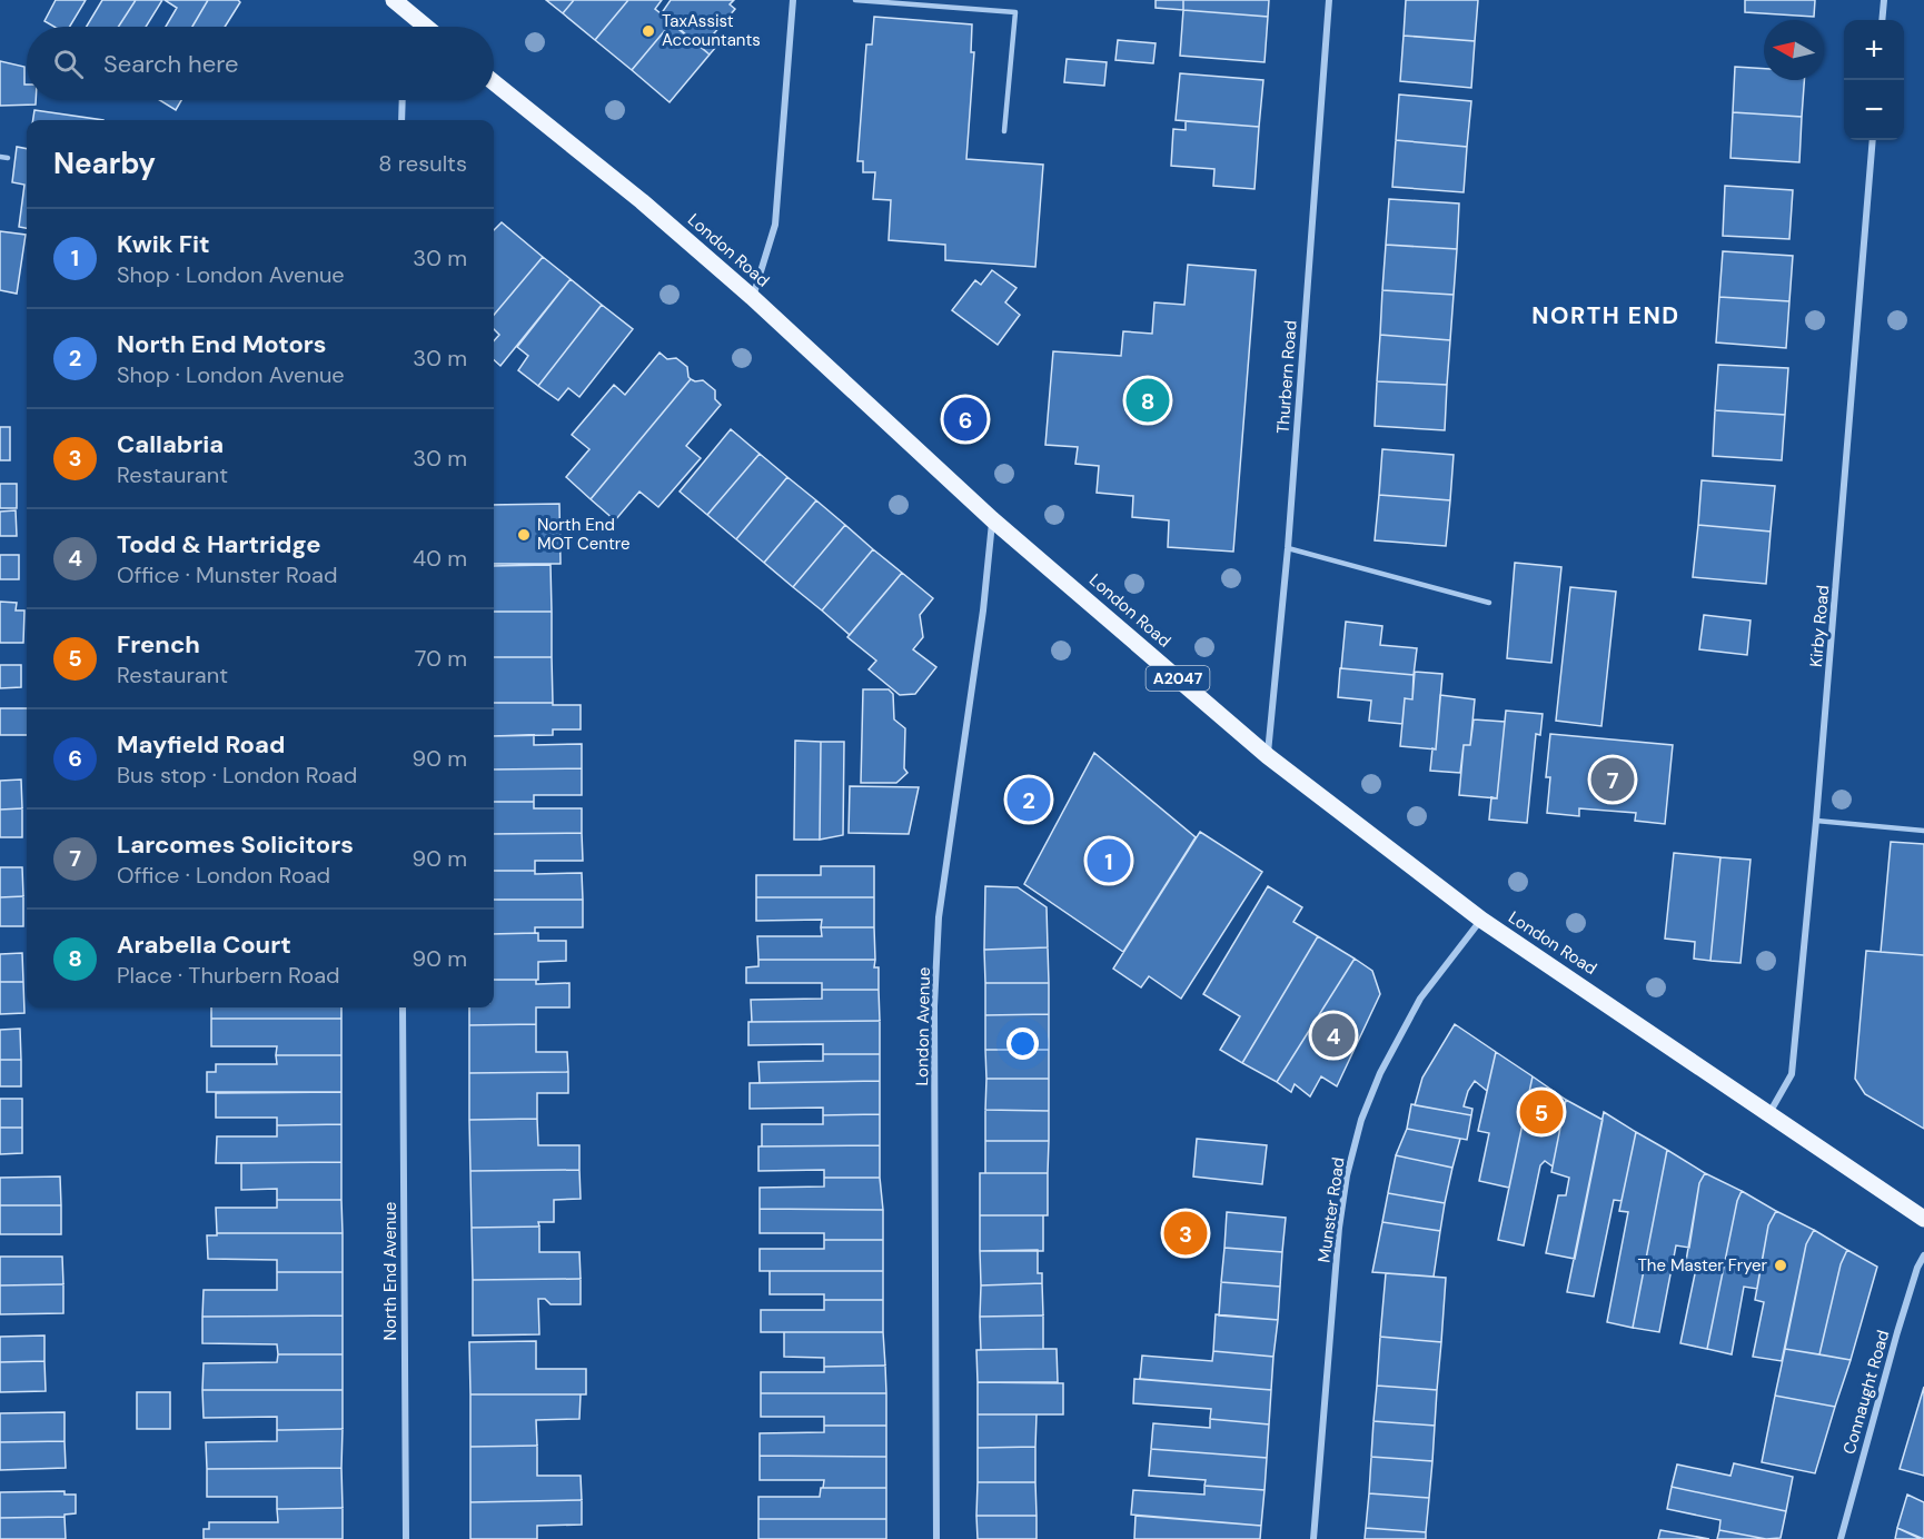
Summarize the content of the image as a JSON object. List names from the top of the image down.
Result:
{
  "streets": {
    "main road": ["London Road", "A2047"],
    "street": [
      "Thurbern Road",
      "Kirby Road",
      "London Avenue",
      "Munster Road",
      "North End Avenue",
      "Connaught Road"
    ]
  },
  "crossings": [
    ["London Road", "Thurbern Road"],
    ["London Road", "Kirby Road"],
    ["London Road", "London Avenue"],
    ["London Road", "Munster Road"]
  ],
  "districts": ["NORTH END"],
  "places": ["TaxAssist Accountants", "North End MOT Centre", "The Master Fryer"],
  "north": "left",
  "page": {
    "map_buttons": ["+", "−"],
    "search": "Search here",
    "heading": ["Nearby", "8 results"],
    "list": [
      {
        "mark": "1",
        "name": "Kwik Fit",
        "note": "Shop · London Avenue",
        "value": "30 m"
      },
      {
        "mark": "2",
        "name": "North End Motors",
        "note": "Shop · London Avenue",
        "value": "30 m"
      },
      {
        "mark": "3",
        "name": "Callabria",
        "note": "Restaurant",
        "value": "30 m"
      },
      {
        "mark": "4",
        "name": "Todd & Hartridge",
        "note": "Office · Munster Road",
        "value": "40 m"
      },
      {
        "mark": "5",
        "name": "French",
        "note": "Restaurant",
        "value": "70 m"
      },
      {
        "mark": "6",
        "name": "Mayfield Road",
        "note": "Bus stop · London Road",
        "value": "90 m"
      },
      {
        "mark": "7",
        "name": "Larcomes Solicitors",
        "note": "Office · London Road",
        "value": "90 m"
      },
      {
        "mark": "8",
        "name": "Arabella Court",
        "note": "Place · Thurbern Road",
        "value": "90 m"
      }
    ],
    "pins": [
      "8",
      "6",
      "7",
      "2",
      "1",
      "4",
      "5",
      "3"
    ]
  }
}
